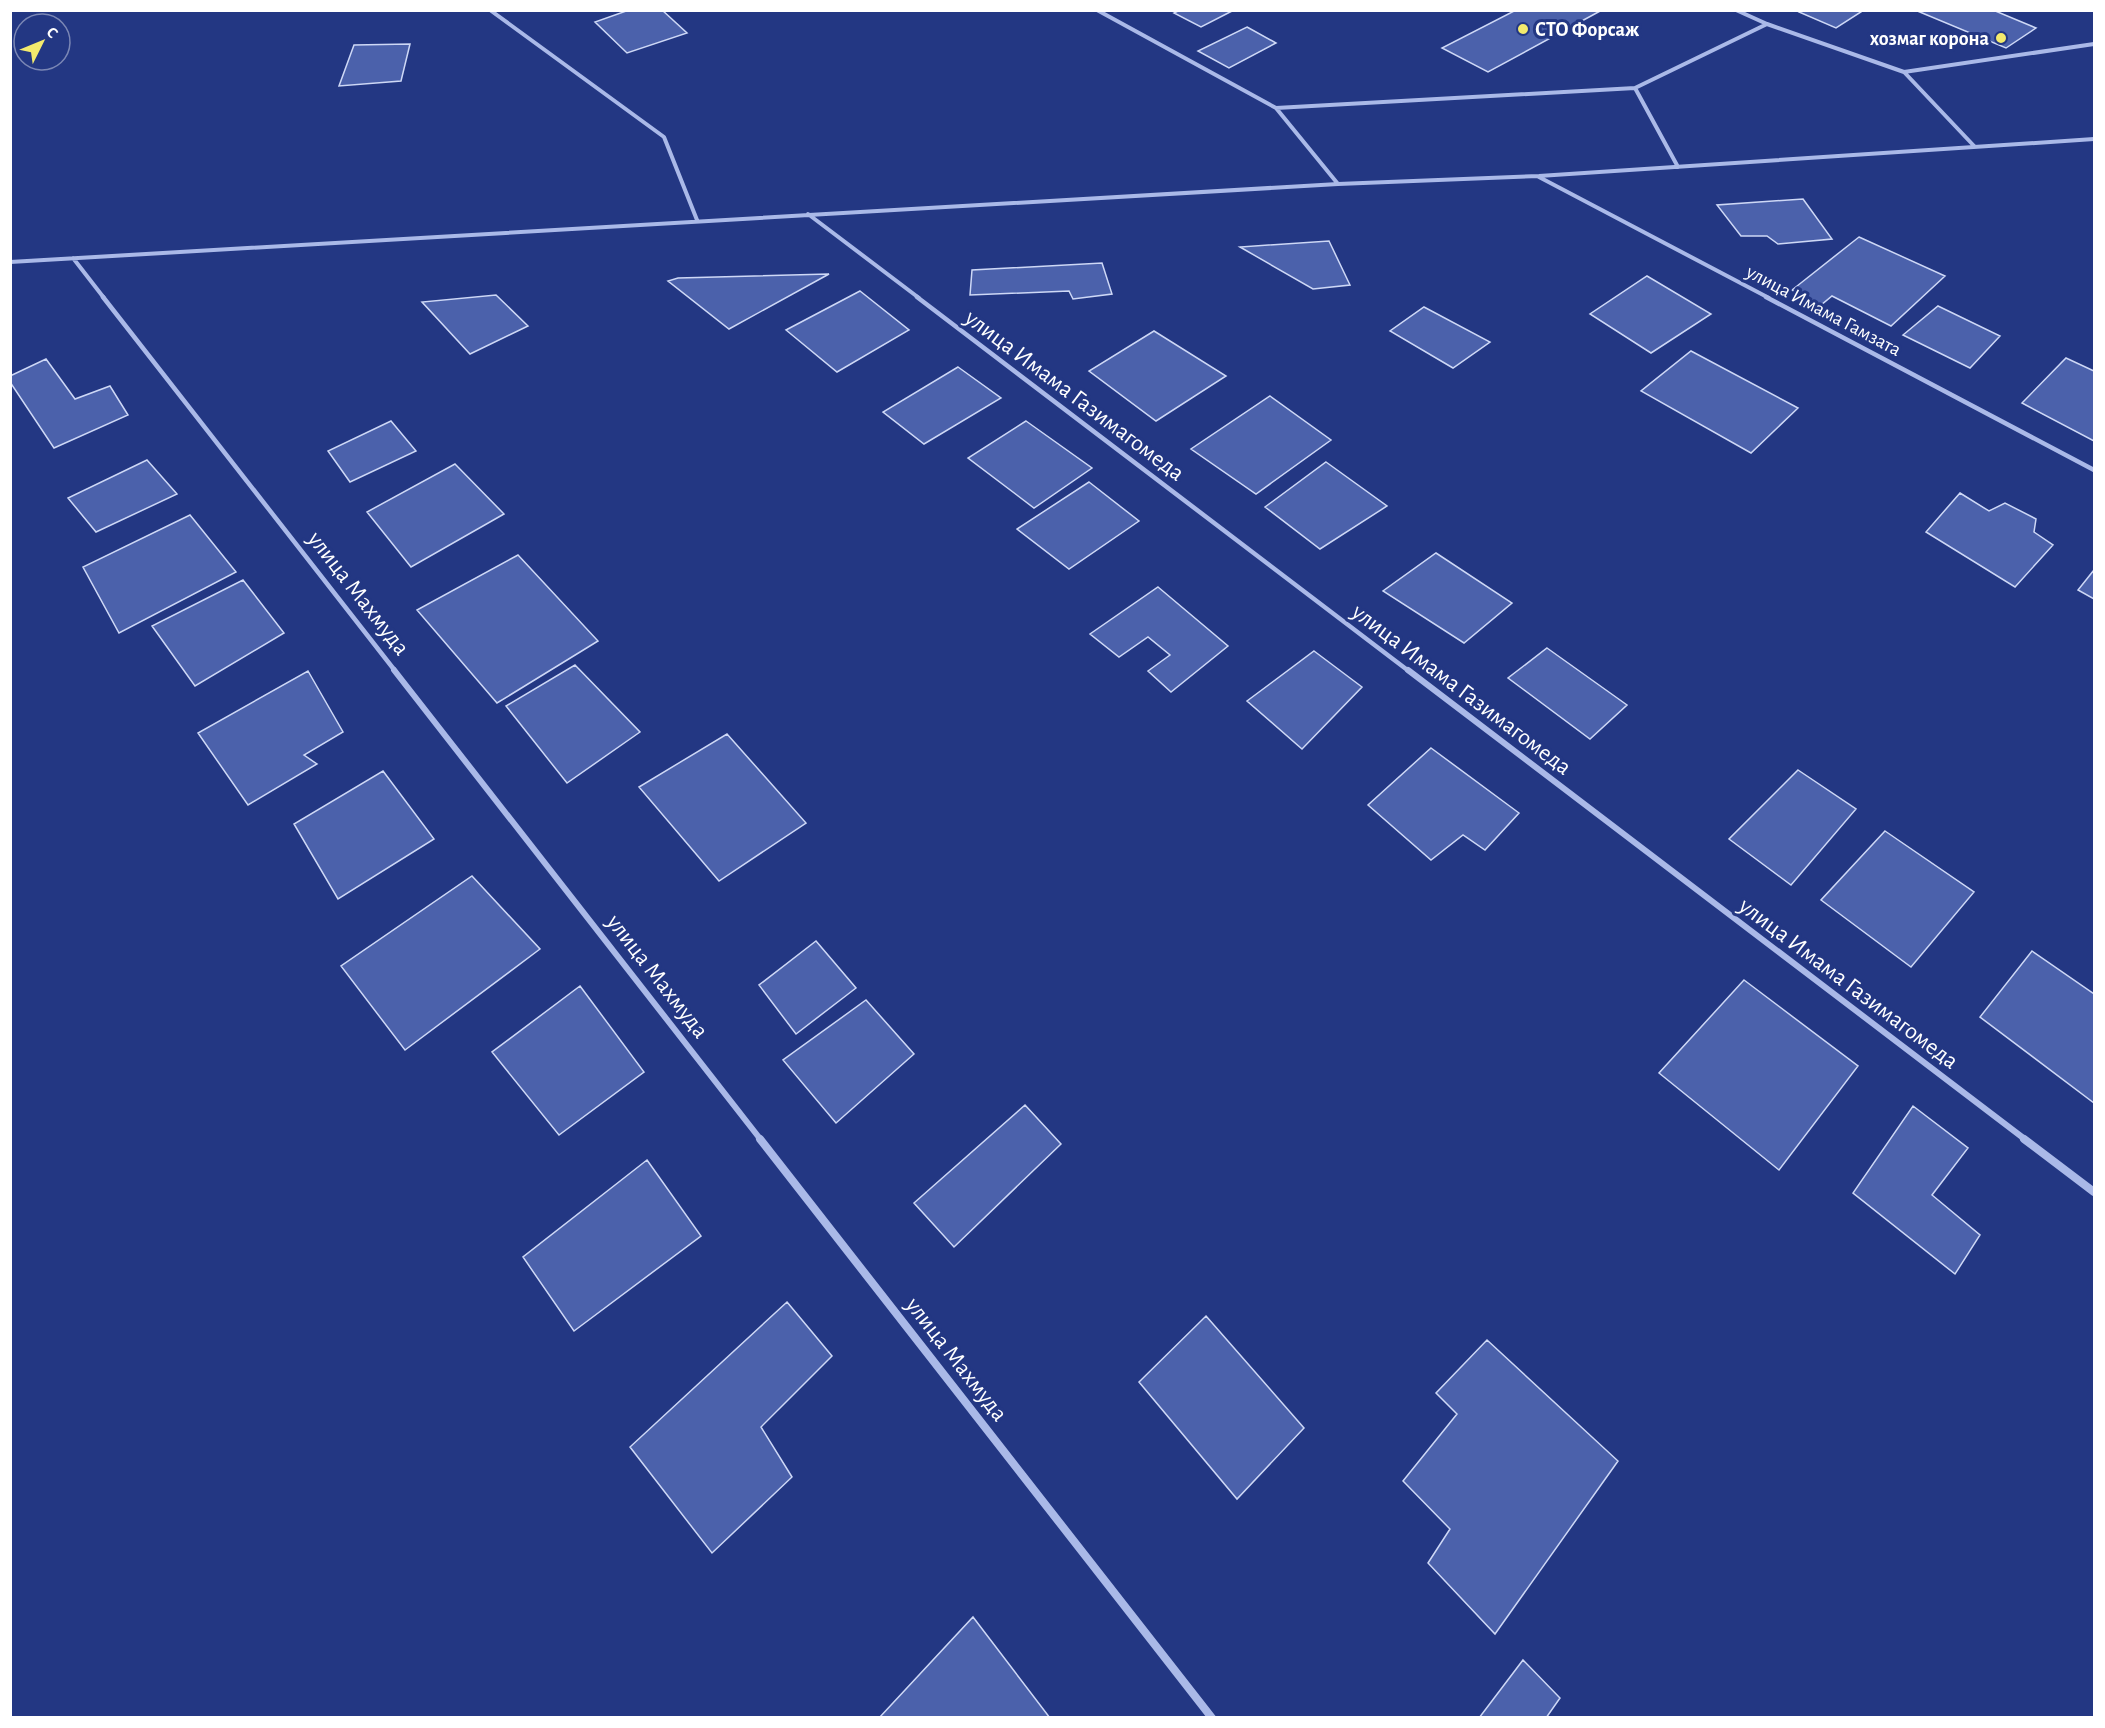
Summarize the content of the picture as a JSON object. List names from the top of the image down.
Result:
{
  "streets": {
    "street": ["улица Имама Гамзата", "улица Имама Газимагомеда", "улица Махмуда"]
  },
  "places": ["СТО Форсаж", "хозмаг корона"],
  "north": "top right"
}
